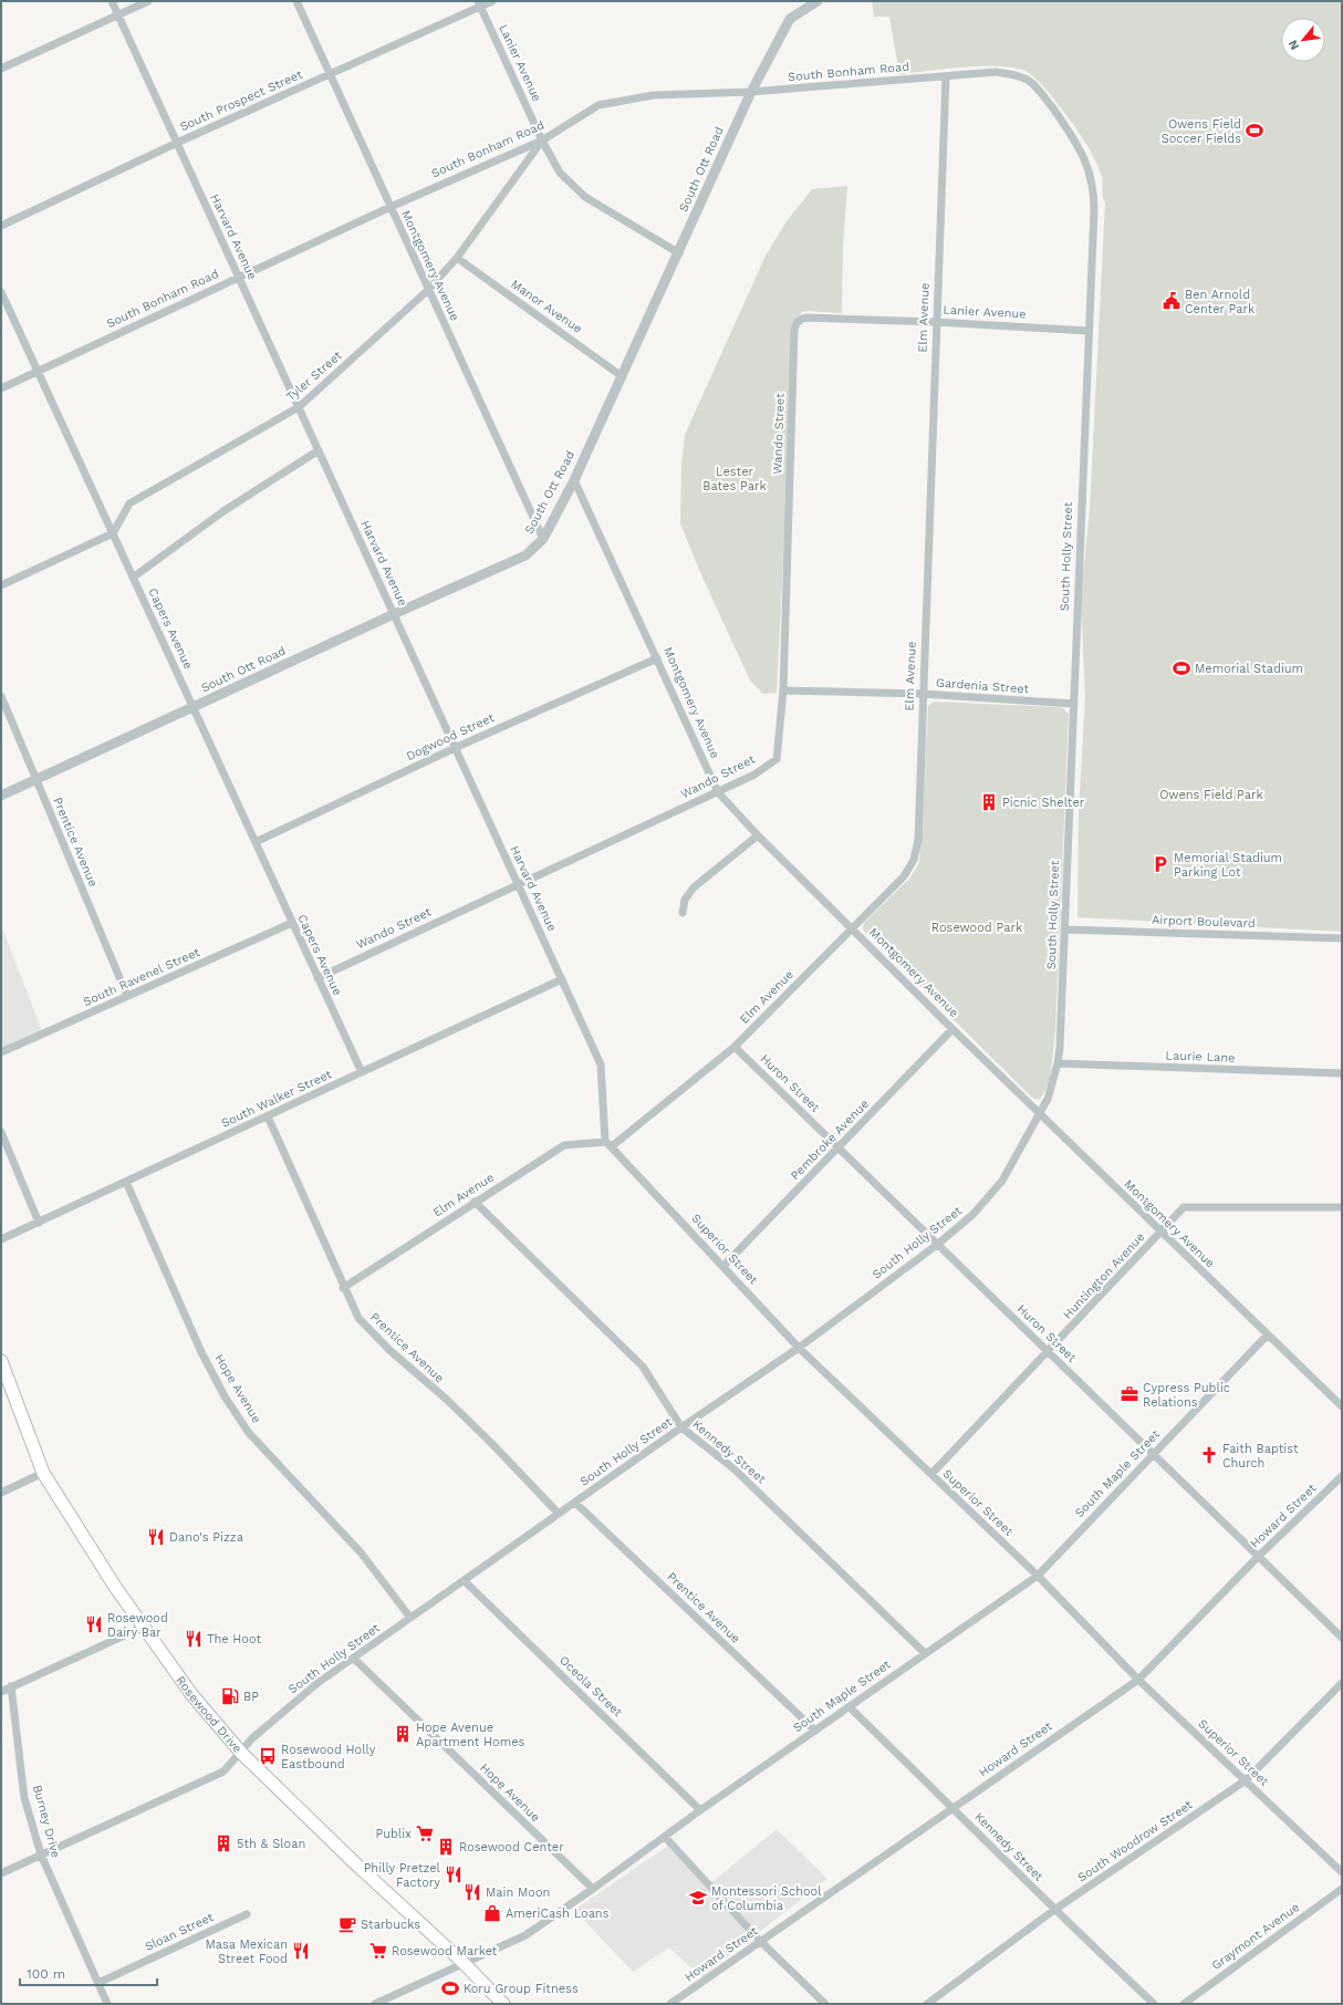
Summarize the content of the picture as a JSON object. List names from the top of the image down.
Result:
{
  "streets": {
    "main road": ["Rosewood Drive"],
    "street": [
      "Lanier Avenue",
      "South Bonham Road",
      "South Prospect Street",
      "South Ott Road",
      "Harvard Avenue",
      "Montgomery Avenue",
      "Manor Avenue",
      "Elm Avenue",
      "Tyler Street",
      "Wando Street",
      "South Holly Street",
      "Capers Avenue",
      "Gardenia Street",
      "Dogwood Street",
      "Prentice Avenue",
      "Airport Boulevard",
      "South Ravenel Street",
      "Laurie Lane",
      "Huron Street",
      "South Walker Street",
      "Pembroke Avenue",
      "Superior Street",
      "Huntington Avenue",
      "Hope Avenue",
      "Kennedy Street",
      "South Maple Street",
      "Howard Street",
      "Oceola Street",
      "Burney Drive",
      "South Woodrow Street",
      "Sloan Street",
      "Graymont Avenue"
    ]
  },
  "crossings": [
    ["Lanier Avenue", "South Bonham Road"],
    ["Lanier Avenue", "South Prospect Street"],
    ["Lanier Avenue", "South Ott Road"],
    ["Lanier Avenue", "Elm Avenue"],
    ["Lanier Avenue", "Tyler Street"],
    ["Lanier Avenue", "Wando Street"],
    ["Lanier Avenue", "South Holly Street"],
    ["South Bonham Road", "South Ott Road"],
    ["South Bonham Road", "Harvard Avenue"],
    ["South Bonham Road", "Montgomery Avenue"],
    ["South Bonham Road", "Elm Avenue"],
    ["South Bonham Road", "Tyler Street"],
    ["South Bonham Road", "South Holly Street"],
    ["South Bonham Road", "Capers Avenue"],
    ["South Prospect Street", "Harvard Avenue"],
    ["South Prospect Street", "Montgomery Avenue"],
    ["South Ott Road", "Harvard Avenue"],
    ["South Ott Road", "Montgomery Avenue"],
    ["South Ott Road", "Manor Avenue"],
    ["South Ott Road", "Capers Avenue"],
    ["South Ott Road", "Prentice Avenue"],
    ["Harvard Avenue", "Elm Avenue"],
    ["Harvard Avenue", "Tyler Street"],
    ["Harvard Avenue", "Wando Street"],
    ["Harvard Avenue", "Dogwood Street"],
    ["Harvard Avenue", "South Walker Street"],
    ["Harvard Avenue", "Superior Street"],
    ["Montgomery Avenue", "Elm Avenue"],
    ["Montgomery Avenue", "Tyler Street"],
    ["Montgomery Avenue", "Wando Street"],
    ["Montgomery Avenue", "South Holly Street"],
    ["Montgomery Avenue", "Dogwood Street"],
    ["Montgomery Avenue", "Pembroke Avenue"],
    ["Montgomery Avenue", "Huntington Avenue"],
    ["Montgomery Avenue", "South Maple Street"],
    ["Manor Avenue", "Tyler Street"],
    ["Elm Avenue", "Gardenia Street"],
    ["Elm Avenue", "Prentice Avenue"],
    ["Elm Avenue", "Huron Street"],
    ["Elm Avenue", "Superior Street"],
    ["Elm Avenue", "Kennedy Street"],
    ["Tyler Street", "Capers Avenue"],
    ["Wando Street", "Capers Avenue"],
    ["Wando Street", "Gardenia Street"],
    ["South Holly Street", "Gardenia Street"],
    ["South Holly Street", "Prentice Avenue"],
    ["South Holly Street", "Airport Boulevard"],
    ["South Holly Street", "Laurie Lane"],
    ["South Holly Street", "Huron Street"],
    ["South Holly Street", "Superior Street"],
    ["South Holly Street", "Hope Avenue"],
    ["South Holly Street", "Kennedy Street"],
    ["South Holly Street", "Oceola Street"],
    ["South Holly Street", "Rosewood Drive"],
    ["South Holly Street", "Burney Drive"],
    ["Capers Avenue", "Dogwood Street"],
    ["Capers Avenue", "South Ravenel Street"],
    ["Capers Avenue", "South Walker Street"],
    ["Prentice Avenue", "South Ravenel Street"],
    ["Prentice Avenue", "South Walker Street"],
    ["Prentice Avenue", "South Maple Street"],
    ["Huron Street", "Pembroke Avenue"],
    ["Huron Street", "Huntington Avenue"],
    ["Huron Street", "South Maple Street"],
    ["Huron Street", "Howard Street"],
    ["South Walker Street", "Hope Avenue"],
    ["Pembroke Avenue", "Superior Street"],
    ["Superior Street", "Huntington Avenue"],
    ["Superior Street", "South Maple Street"],
    ["Superior Street", "Howard Street"],
    ["Superior Street", "South Woodrow Street"],
    ["Hope Avenue", "South Maple Street"],
    ["Kennedy Street", "South Maple Street"],
    ["Kennedy Street", "Howard Street"],
    ["Kennedy Street", "South Woodrow Street"],
    ["South Maple Street", "Oceola Street"],
    ["South Maple Street", "Rosewood Drive"],
    ["Burney Drive", "Sloan Street"]
  ],
  "parks": ["Lester Bates Park", "Owens Field Park", "Rosewood Park"],
  "places": {
    "sports": ["Owens Field Soccer Fields", "Memorial Stadium", "Koru Group Fitness"],
    "public building": ["Ben Arnold Center Park"],
    "building": [
      "Picnic Shelter",
      "Hope Avenue Apartment Homes",
      "5th & Sloan",
      "Rosewood Center"
    ],
    "parking": ["Memorial Stadium Parking Lot"],
    "office": ["Cypress Public Relations"],
    "church": ["Faith Baptist Church"],
    "restaurant": [
      "Dano's Pizza",
      "Rosewood Dairy Bar",
      "The Hoot",
      "Philly Pretzel Factory",
      "Main Moon",
      "Masa Mexican Street Food"
    ],
    "fuel station": ["BP"],
    "bus stop": ["Rosewood Holly Eastbound"],
    "supermarket": ["Publix", "Rosewood Market"],
    "school or university": ["Montessori School of Columbia"],
    "shop": ["AmeriCash Loans"],
    "cafe": ["Starbucks"]
  },
  "scale_bar": "100 m",
  "north": "bottom left"
}
